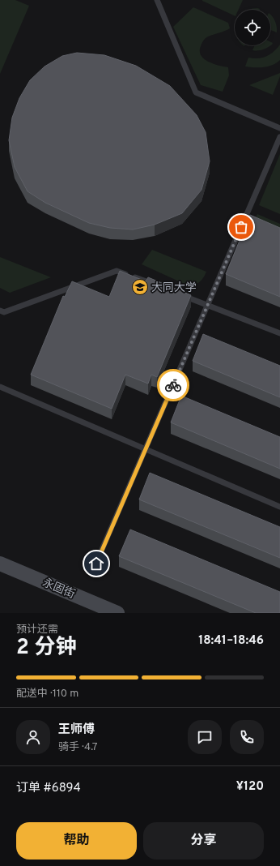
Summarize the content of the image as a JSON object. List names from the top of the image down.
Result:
{
  "streets": {
    "main road": ["永固街"]
  },
  "places": {
    "school or university": ["大同大学"]
  },
  "page": {
    "heading": ["2 分钟", "预计还需", "18:41–18:46"],
    "panel": [
      "王师傅",
      "骑手 · 4.7",
      "订单 #6894",
      "¥120"
    ],
    "bar": "配送中 · 110 m",
    "buttons": ["帮助", "分享"]
  }
}
